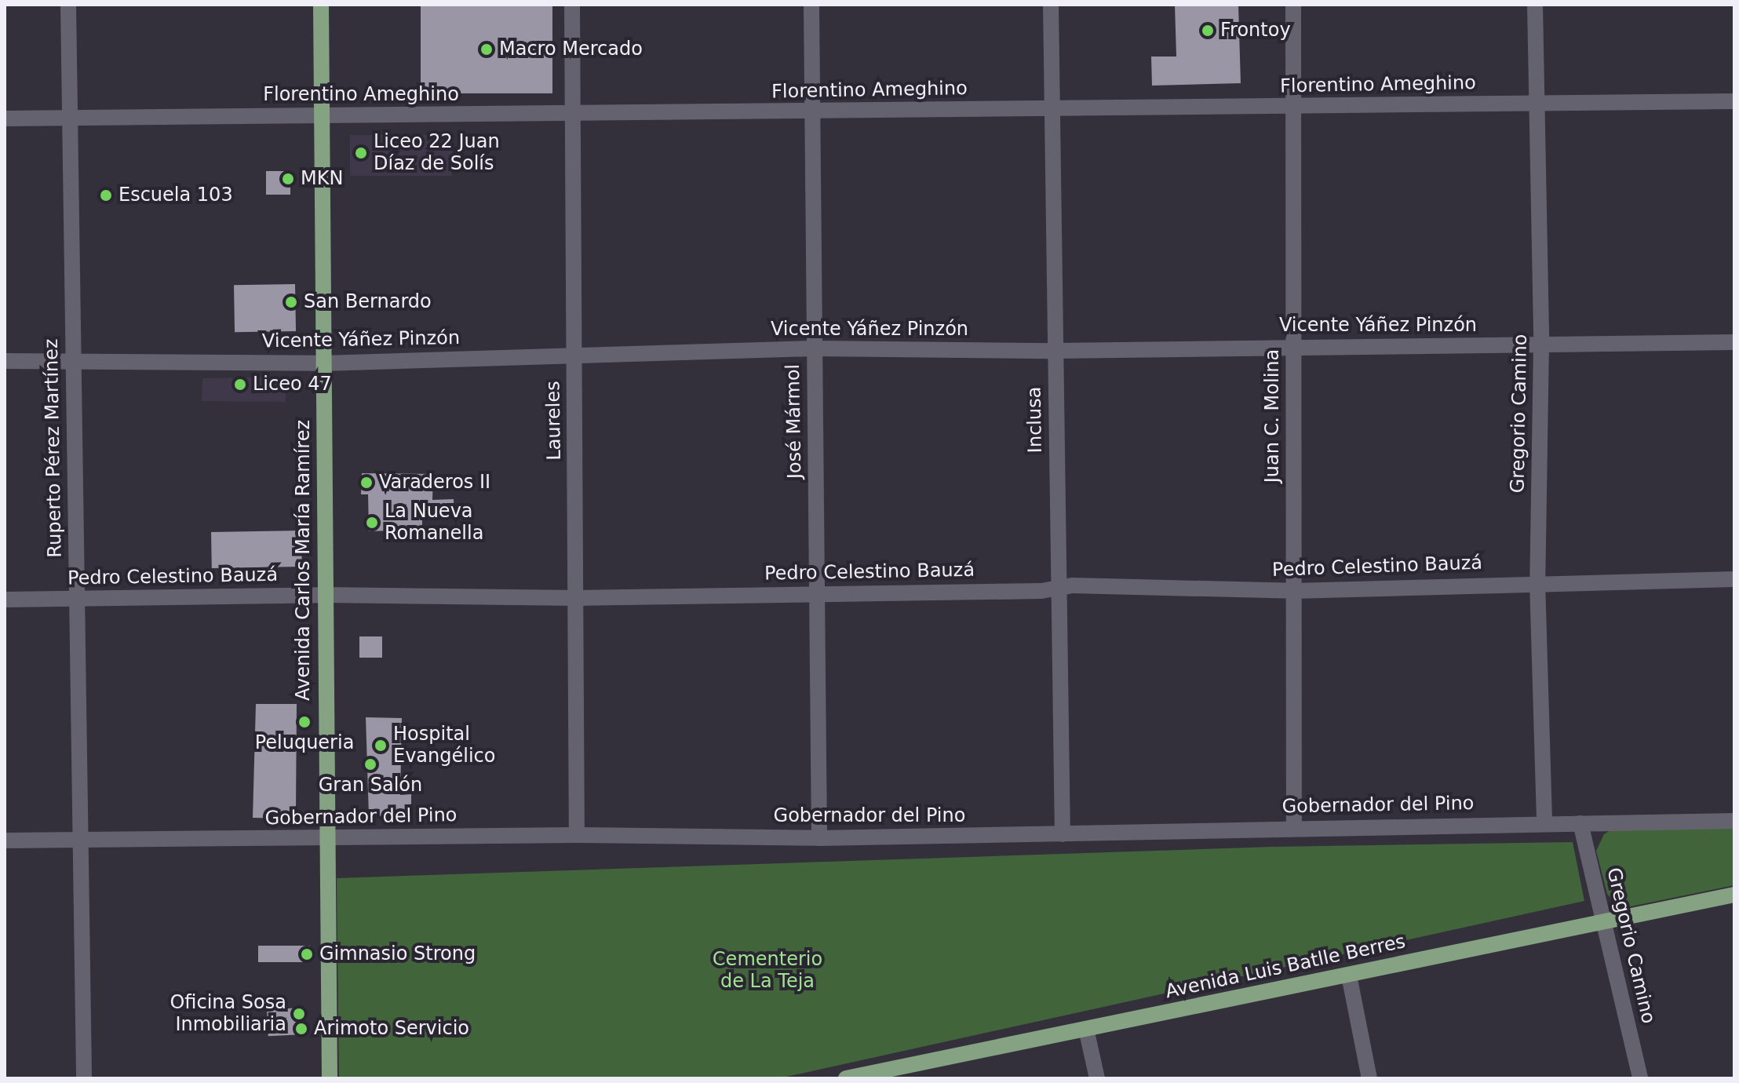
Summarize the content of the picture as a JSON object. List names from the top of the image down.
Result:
{
  "streets": {
    "main road": ["Avenida Carlos María Ramírez", "Avenida Luis Batlle Berres"],
    "street": [
      "Florentino Ameghino",
      "Vicente Yáñez Pinzón",
      "Gregorio Camino",
      "Juan C. Molina",
      "Inclusa",
      "Laureles",
      "José Mármol",
      "Ruperto Pérez Martínez",
      "Pedro Celestino Bauzá",
      "Gobernador del Pino"
    ]
  },
  "crossings": [
    ["Florentino Ameghino", "Gregorio Camino"],
    ["Florentino Ameghino", "Juan C. Molina"],
    ["Florentino Ameghino", "Inclusa"],
    ["Florentino Ameghino", "Laureles"],
    ["Florentino Ameghino", "José Mármol"],
    ["Florentino Ameghino", "Ruperto Pérez Martínez"],
    ["Florentino Ameghino", "Avenida Carlos María Ramírez"],
    ["Vicente Yáñez Pinzón", "Gregorio Camino"],
    ["Vicente Yáñez Pinzón", "Juan C. Molina"],
    ["Vicente Yáñez Pinzón", "Inclusa"],
    ["Vicente Yáñez Pinzón", "Laureles"],
    ["Vicente Yáñez Pinzón", "José Mármol"],
    ["Vicente Yáñez Pinzón", "Ruperto Pérez Martínez"],
    ["Vicente Yáñez Pinzón", "Avenida Carlos María Ramírez"],
    ["Gregorio Camino", "Pedro Celestino Bauzá"],
    ["Gregorio Camino", "Gobernador del Pino"],
    ["Gregorio Camino", "Avenida Luis Batlle Berres"],
    ["Juan C. Molina", "Pedro Celestino Bauzá"],
    ["Juan C. Molina", "Gobernador del Pino"],
    ["Inclusa", "Pedro Celestino Bauzá"],
    ["Inclusa", "Gobernador del Pino"],
    ["Laureles", "Pedro Celestino Bauzá"],
    ["Laureles", "Gobernador del Pino"],
    ["José Mármol", "Pedro Celestino Bauzá"],
    ["José Mármol", "Gobernador del Pino"],
    ["Ruperto Pérez Martínez", "Pedro Celestino Bauzá"],
    ["Ruperto Pérez Martínez", "Gobernador del Pino"],
    ["Avenida Carlos María Ramírez", "Pedro Celestino Bauzá"],
    ["Avenida Carlos María Ramírez", "Gobernador del Pino"]
  ],
  "parks": ["Cementerio de La Teja"],
  "places": [
    "Frontoy",
    "Macro Mercado",
    "Liceo 22 Juan Díaz de Solís",
    "MKN",
    "Escuela 103",
    "San Bernardo",
    "Liceo 47",
    "Varaderos II",
    "La Nueva Romanella",
    "Peluqueria",
    "Hospital Evangélico",
    "Gran Salón",
    "Gimnasio Strong",
    "Oficina Sosa Inmobiliaria",
    "Arimoto Servicio"
  ]
}
